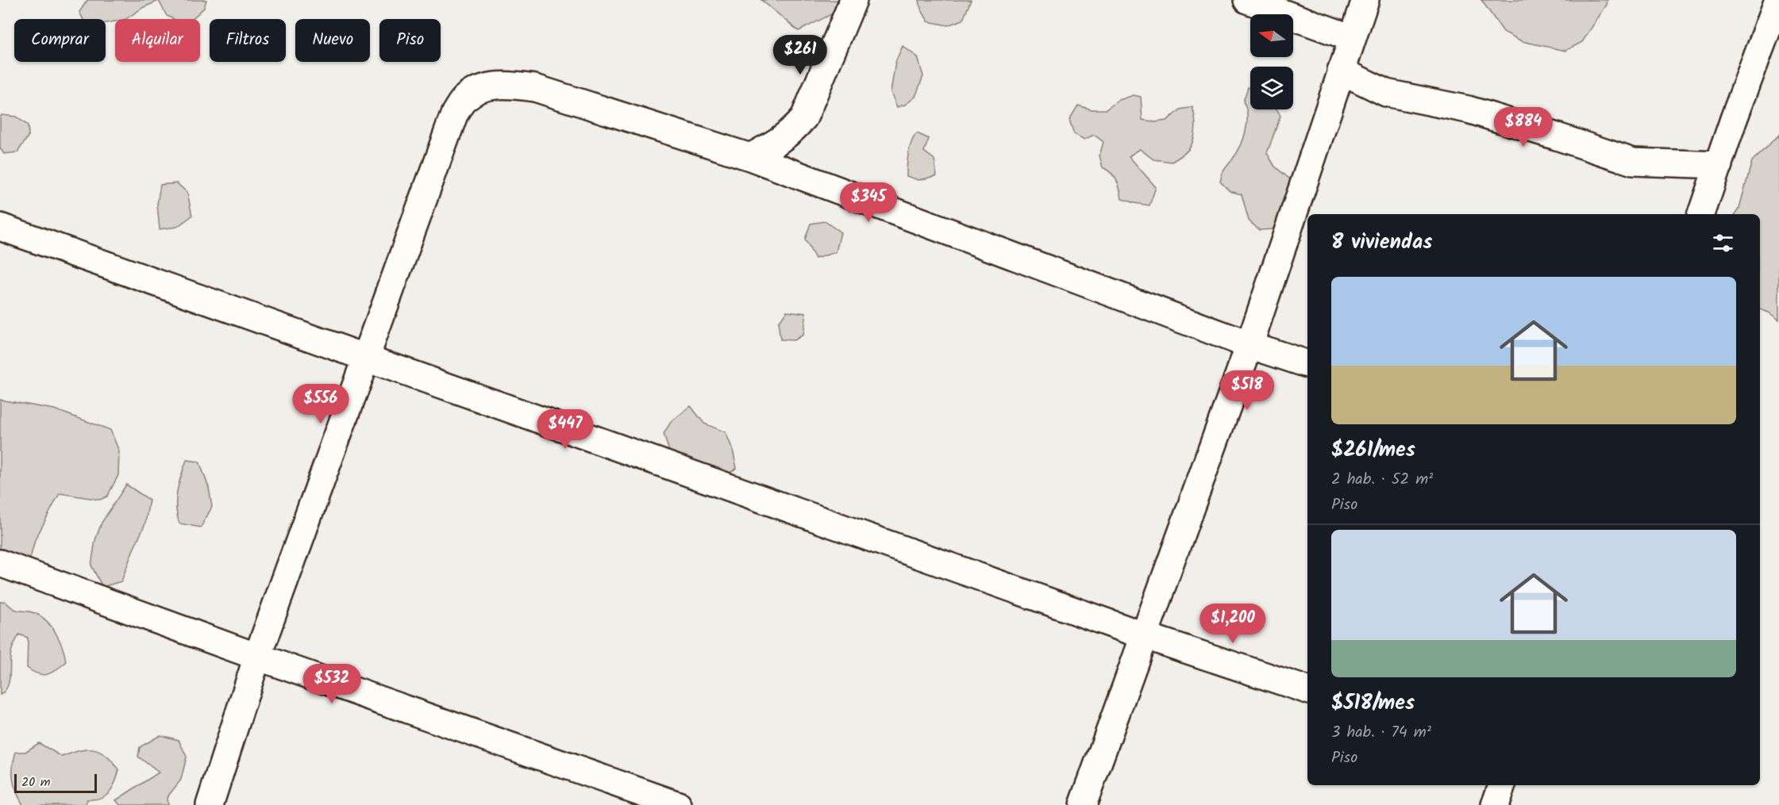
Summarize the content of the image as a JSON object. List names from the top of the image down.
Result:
{
  "scale_bar": "20 m",
  "north": "left",
  "page": {
    "chip": [
      "Comprar",
      "Alquilar",
      "Filtros",
      "Nuevo",
      "Piso"
    ],
    "price": [
      "$261",
      "$884",
      "$345",
      "$518",
      "$556",
      "$447",
      "$1,200",
      "$532"
    ],
    "heading": "8 viviendas",
    "list": [
      {
        "name": "$261/mes",
        "note": "2 hab. · 52 m² · Piso"
      },
      {
        "name": "$518/mes",
        "note": "3 hab. · 74 m² · Piso"
      }
    ],
    "scale": "20 m"
  }
}
